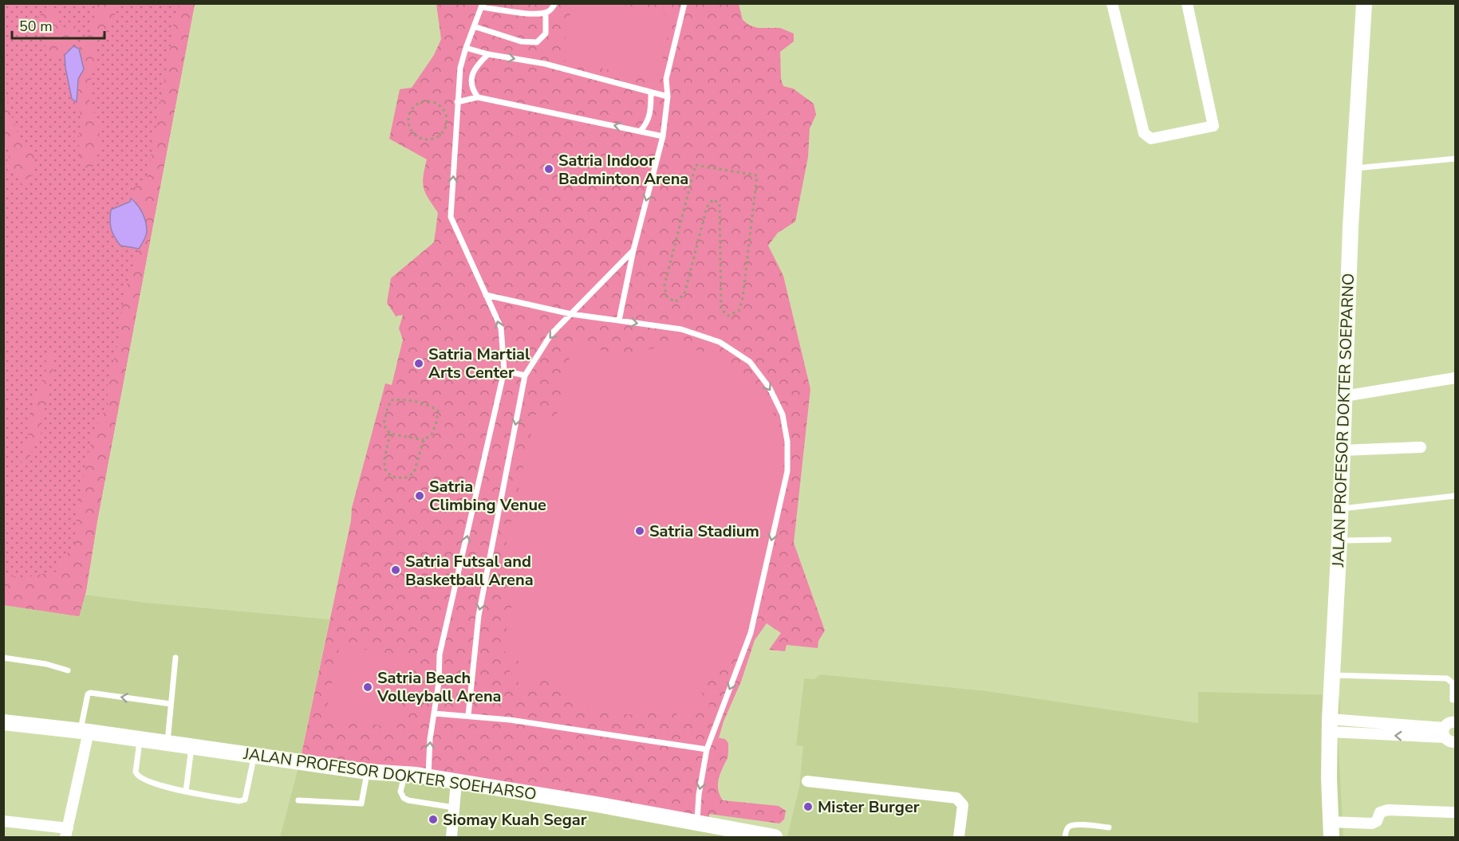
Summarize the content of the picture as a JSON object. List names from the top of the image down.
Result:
{
  "streets": {
    "street": ["JALAN PROFESOR DOKTER SOEPARNO", "JALAN PROFESOR DOKTER SOEHARSO"]
  },
  "places": [
    "Satria Indoor Badminton Arena",
    "Satria Martial Arts Center",
    "Satria Climbing Venue",
    "Satria Stadium",
    "Satria Futsal and Basketball Arena",
    "Satria Beach Volleyball Arena",
    "Mister Burger",
    "Siomay Kuah Segar"
  ],
  "scale_bar": "50 m"
}
